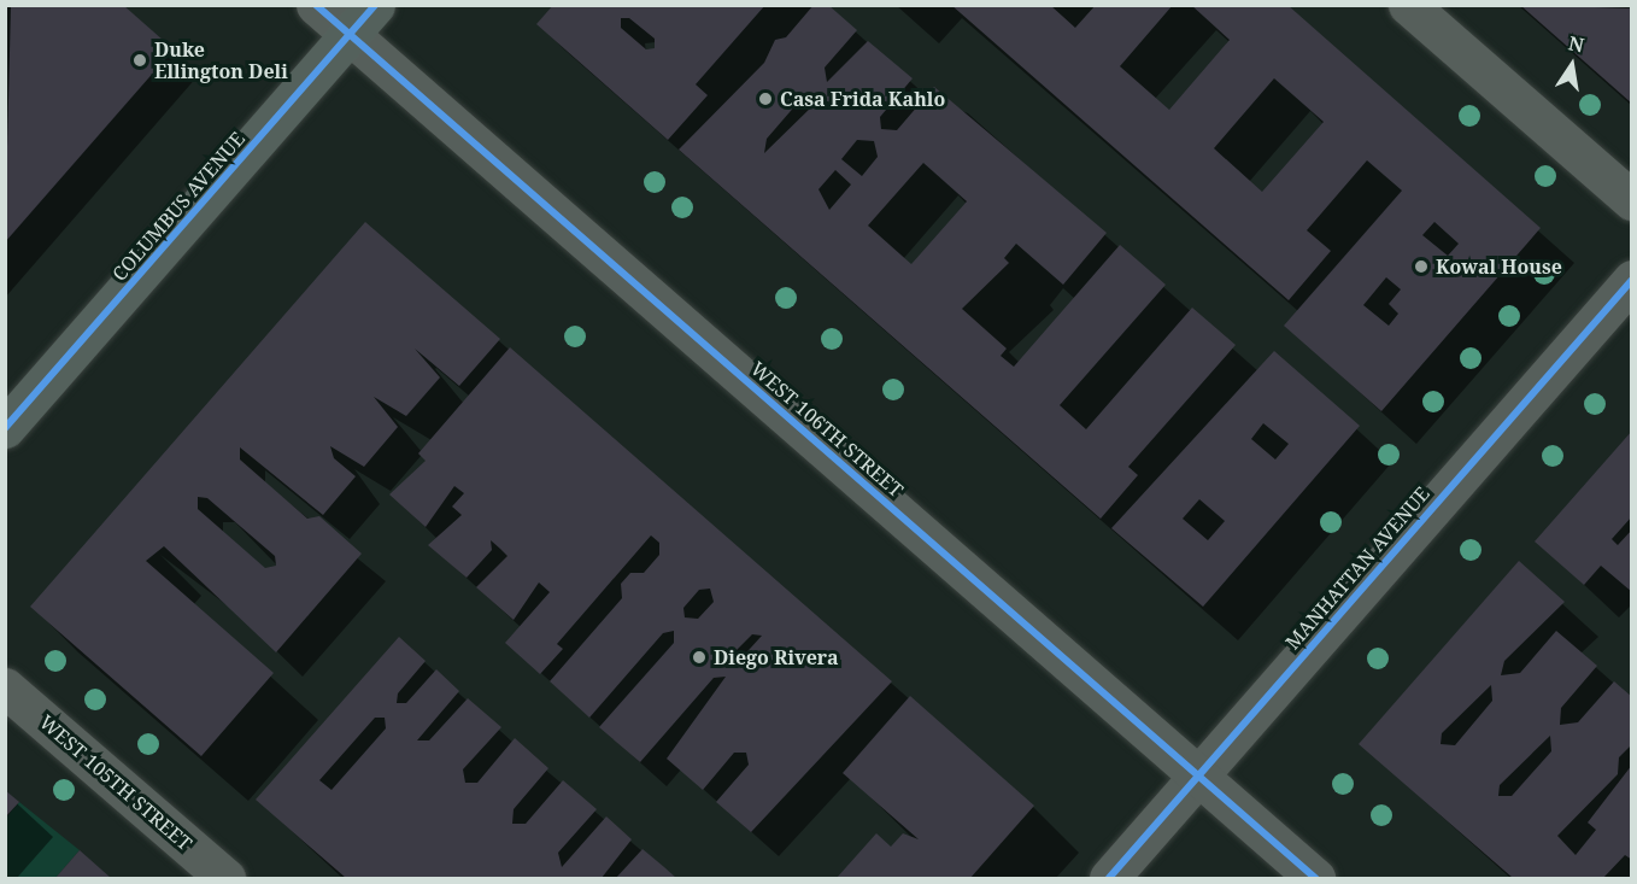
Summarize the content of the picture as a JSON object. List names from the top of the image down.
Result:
{
  "streets": {
    "main road": ["COLUMBUS AVENUE"],
    "street": ["WEST 106TH STREET", "MANHATTAN AVENUE", "WEST 105TH STREET"]
  },
  "crossings": [
    ["COLUMBUS AVENUE", "WEST 106TH STREET"],
    ["WEST 106TH STREET", "MANHATTAN AVENUE"]
  ],
  "places": [
    "Duke Ellington Deli",
    "Casa Frida Kahlo",
    "Kowal House",
    "Diego Rivera"
  ],
  "north": "top"
}
